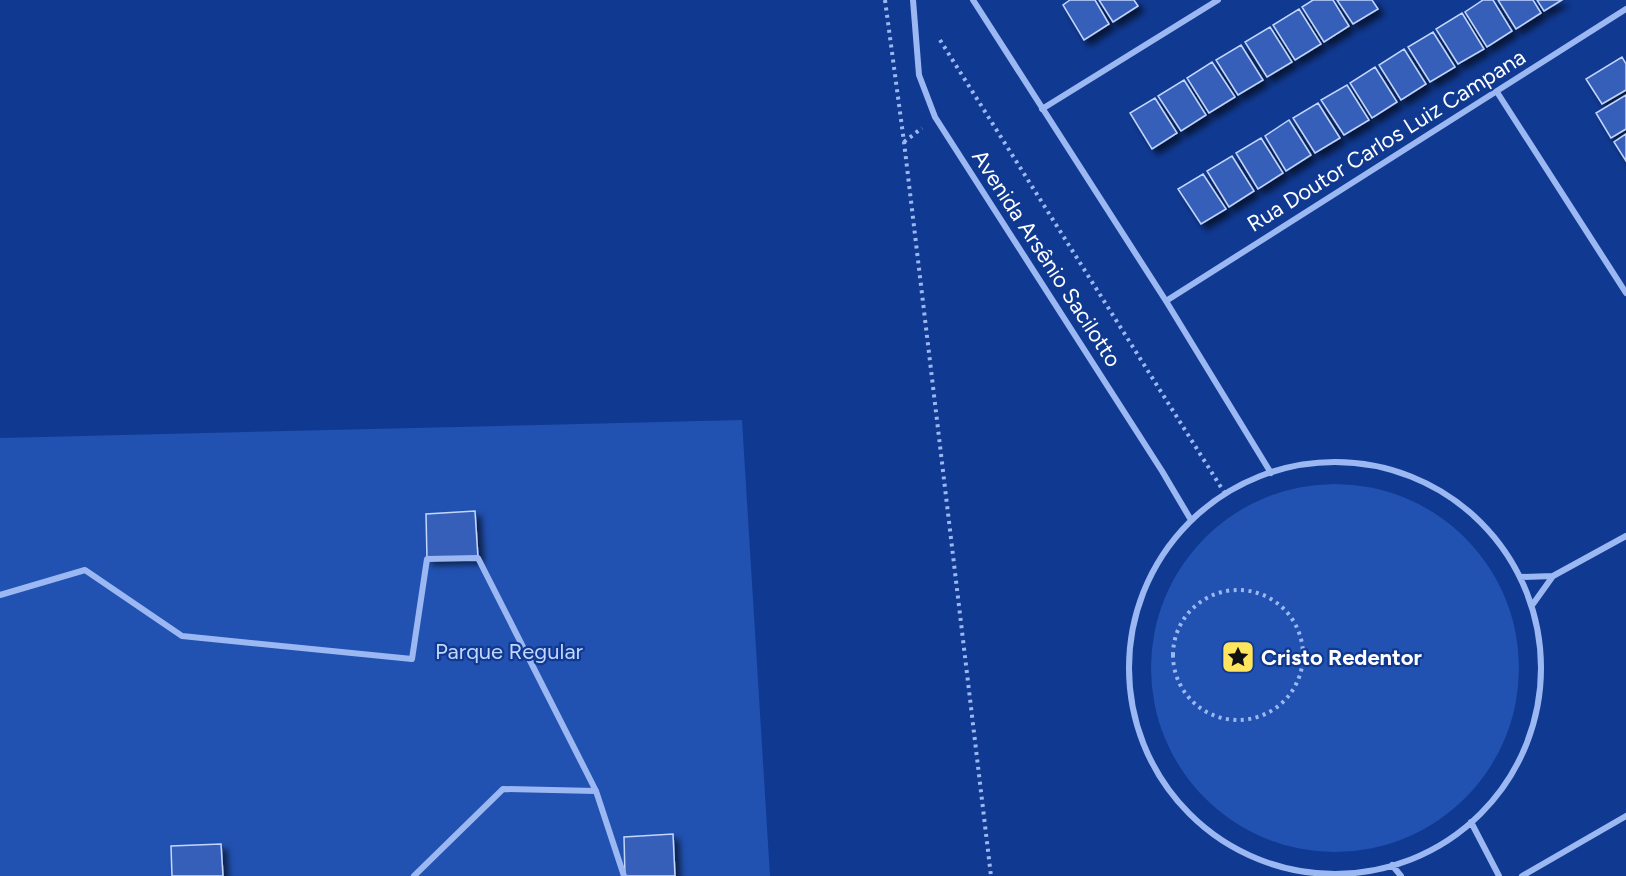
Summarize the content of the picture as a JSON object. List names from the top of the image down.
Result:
{
  "streets": {
    "street": ["Rua Doutor Carlos Luiz Campana", "Avenida Arsênio Sacilotto"]
  },
  "parks": ["Parque Regular"],
  "places": {
    "place": ["Cristo Redentor"]
  }
}
